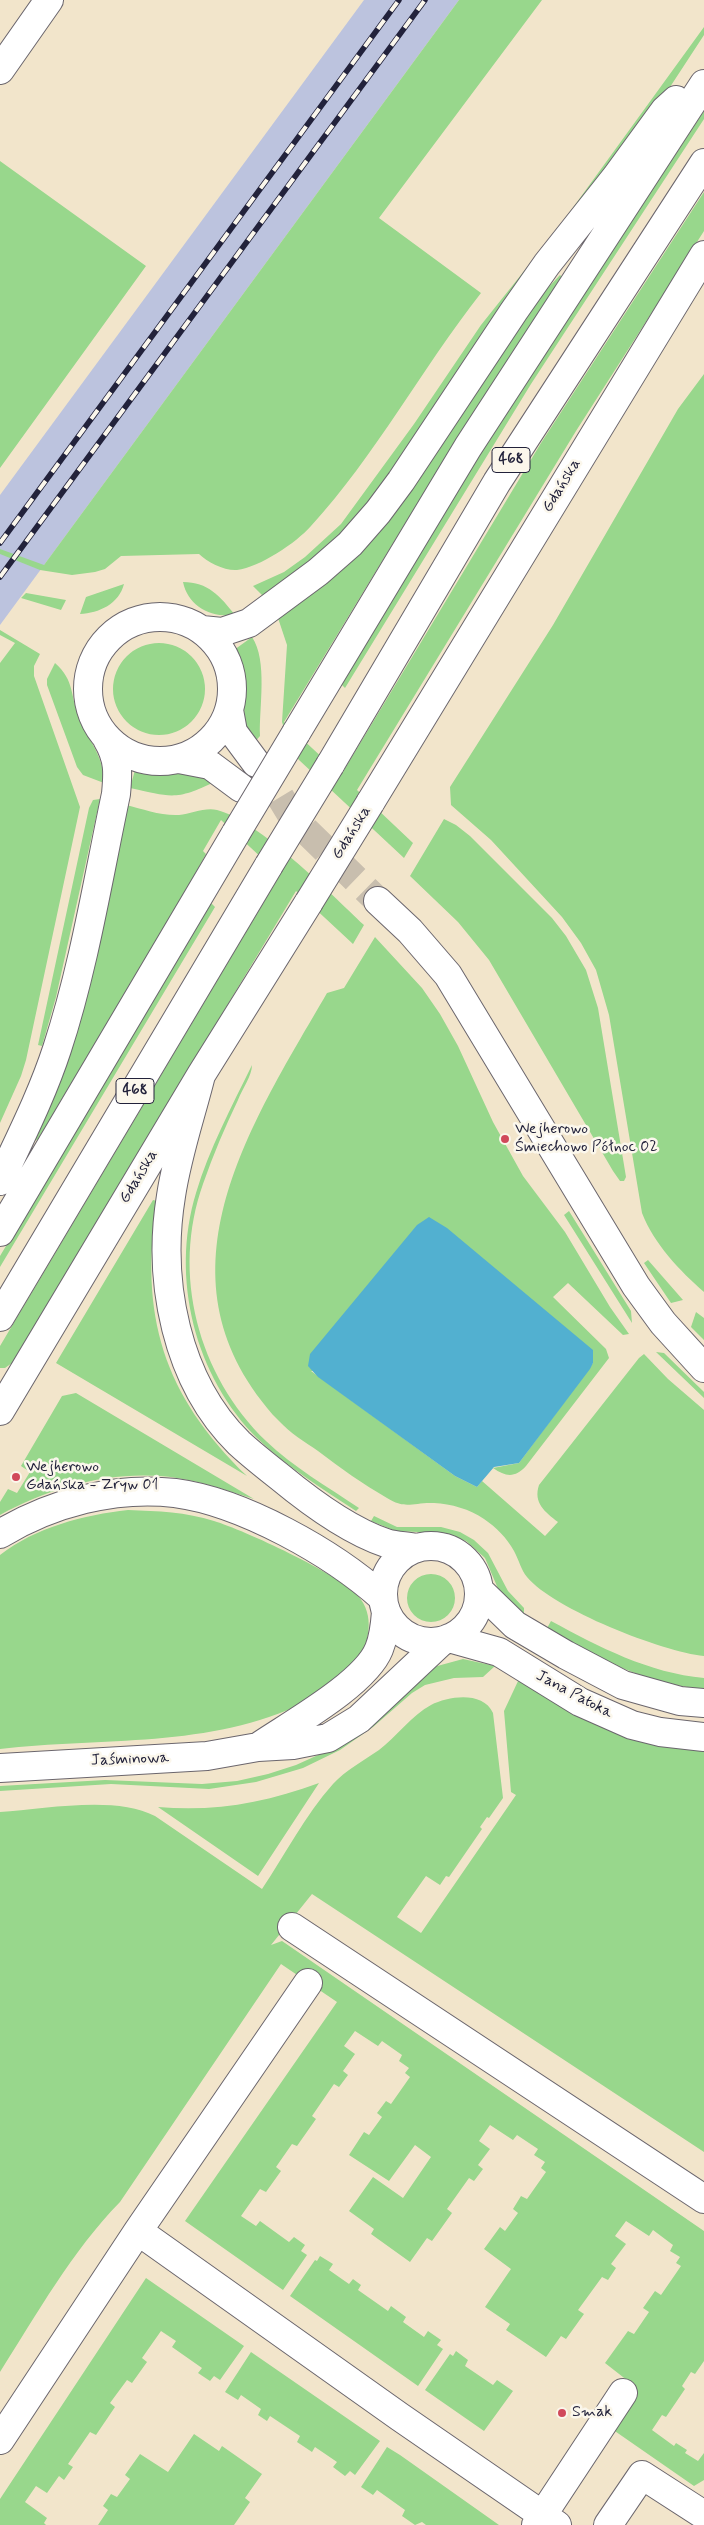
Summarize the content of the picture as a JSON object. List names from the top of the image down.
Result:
{
  "streets": {
    "main road": [
      "468",
      "Gdańska",
      "Jana Patoka",
      "Jaśminowa"
    ]
  },
  "crossings": [
    ["Jana Patoka", "Jaśminowa"]
  ],
  "places": ["Wejherowo Śmiechowo Północ 02", "Wejherowo Gdańska - Zryw 01", "Smak"]
}
